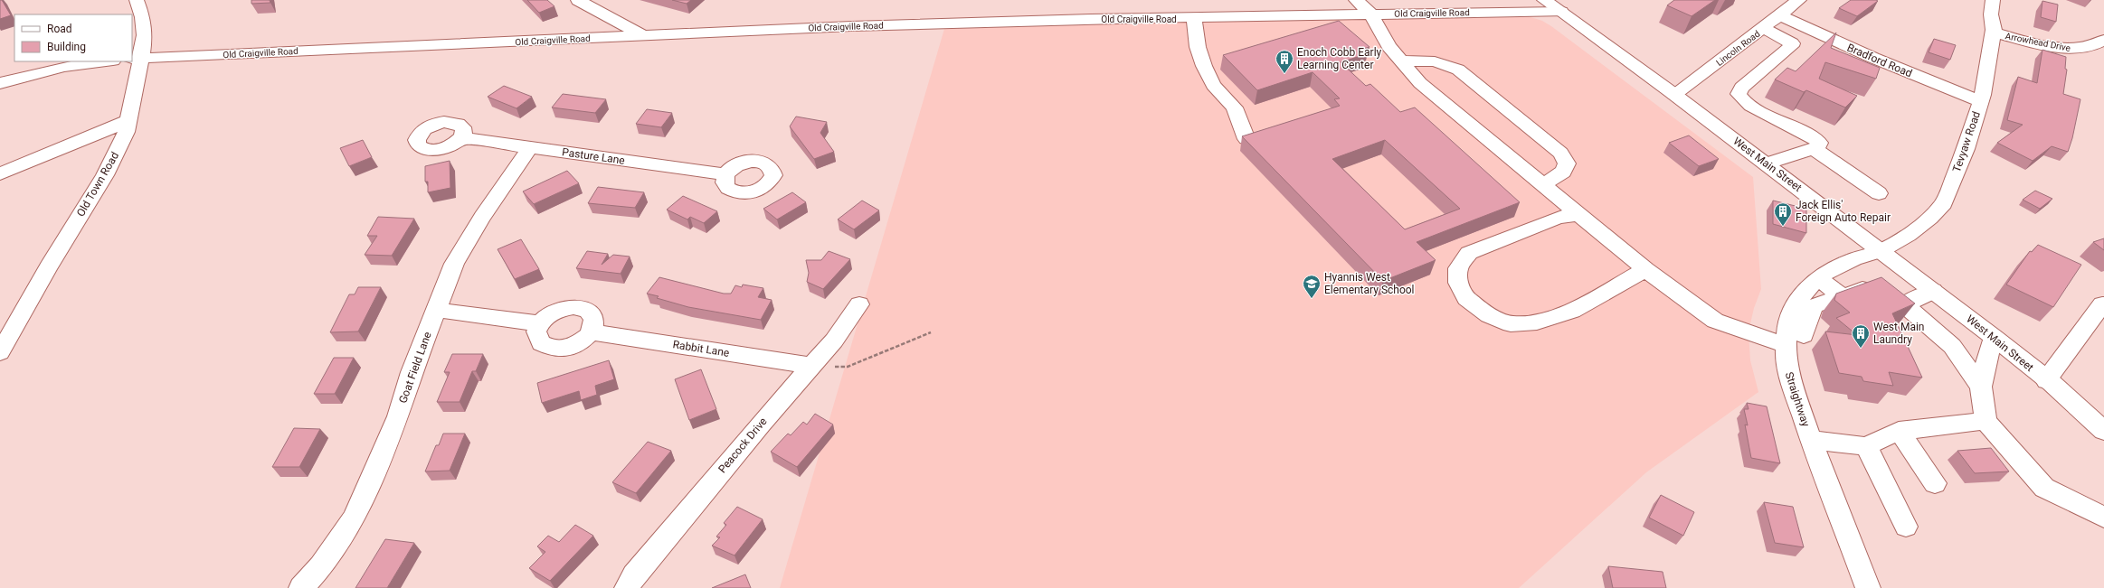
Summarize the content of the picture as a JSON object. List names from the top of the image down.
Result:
{
  "streets": {
    "street": [
      "Old Craigville Road",
      "Arrowhead Drive",
      "Lincoln Road",
      "Bradford Road",
      "Tevyaw Road",
      "Pasture Lane",
      "West Main Street",
      "Old Town Road",
      "Rabbit Lane",
      "Goat Field Lane",
      "Straightway",
      "Peacock Drive"
    ]
  },
  "crossings": [
    ["Old Craigville Road", "West Main Street"],
    ["Old Craigville Road", "Old Town Road"],
    ["Arrowhead Drive", "Tevyaw Road"],
    ["Lincoln Road", "Bradford Road"],
    ["Lincoln Road", "West Main Street"],
    ["Bradford Road", "Tevyaw Road"],
    ["Tevyaw Road", "West Main Street"],
    ["Tevyaw Road", "Straightway"],
    ["Pasture Lane", "Goat Field Lane"],
    ["West Main Street", "Straightway"],
    ["Rabbit Lane", "Peacock Drive"]
  ],
  "places": {
    "building": ["Enoch Cobb Early Learning Center", "Jack Ellis' Foreign Auto Repair", "West Main Laundry"],
    "school or university": ["Hyannis West Elementary School"]
  },
  "legend": ["Road", "Building"]
}
